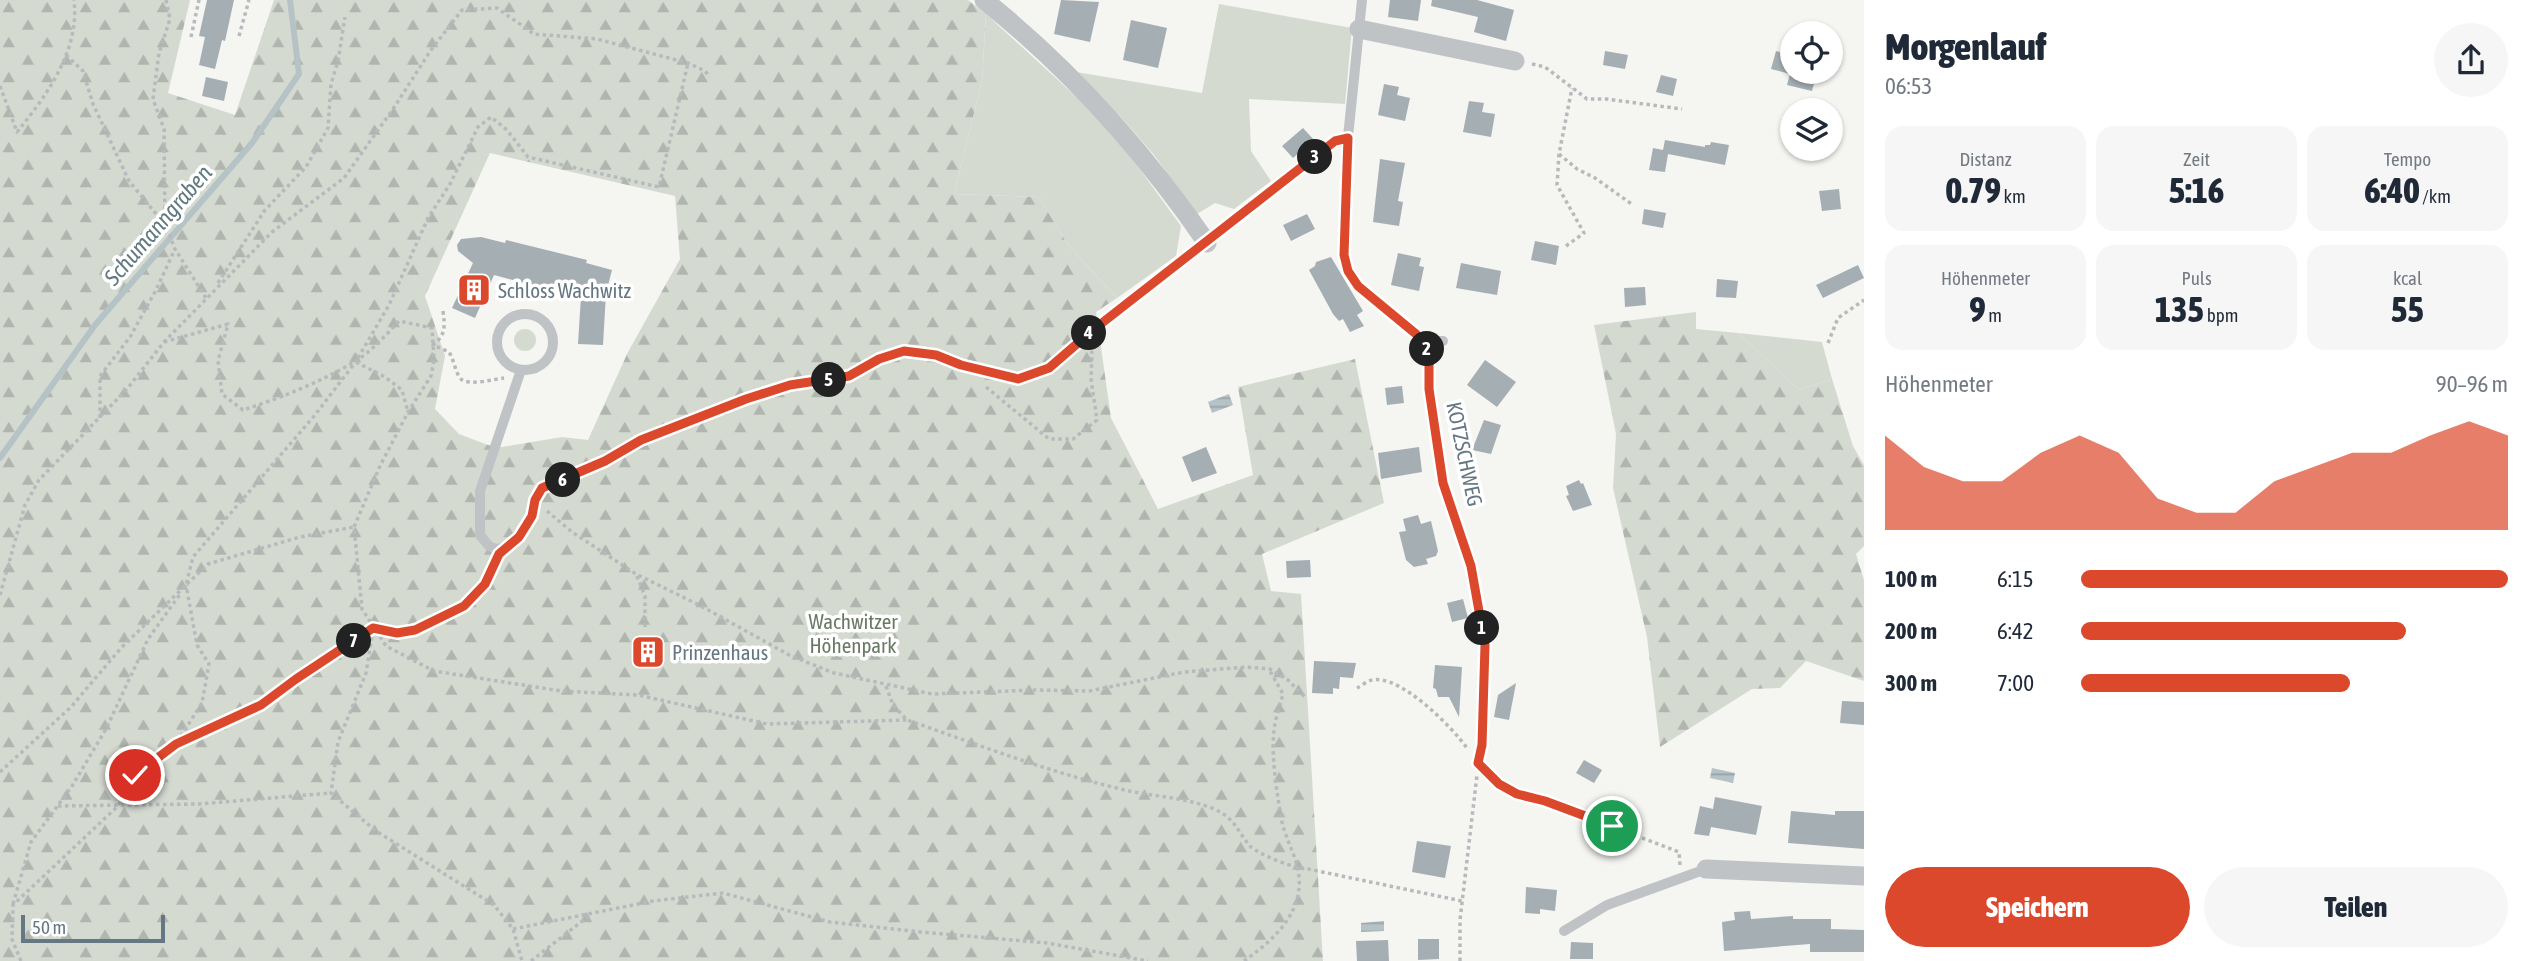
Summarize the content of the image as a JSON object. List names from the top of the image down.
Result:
{
  "streets": {
    "lane": ["KOTZSCHWEG"]
  },
  "water": ["Schumanngraben"],
  "parks": ["Wachwitzer Höhenpark"],
  "places": {
    "building": ["Schloss Wachwitz", "Prinzenhaus"]
  },
  "scale_bar": "50 m",
  "page": {
    "heading": ["Morgenlauf", "06:53"],
    "stats": [
      ["Distanz", "0.79 km"],
      ["Zeit", "5:16"],
      ["Tempo", "6:40 /km"],
      ["Höhenmeter", "9 m"],
      ["Puls", "135 bpm"],
      ["kcal", "55"]
    ],
    "pins": [
      "3",
      "4",
      "2",
      "5",
      "6",
      "1",
      "7"
    ],
    "chart": ["Höhenmeter", "90–96 m"],
    "list": [
      {
        "name": "100 m",
        "note": "6:15"
      },
      {
        "name": "200 m",
        "note": "6:42"
      },
      {
        "name": "300 m",
        "note": "7:00"
      }
    ],
    "buttons": ["Speichern", "Teilen"],
    "scale": "50 m"
  }
}
